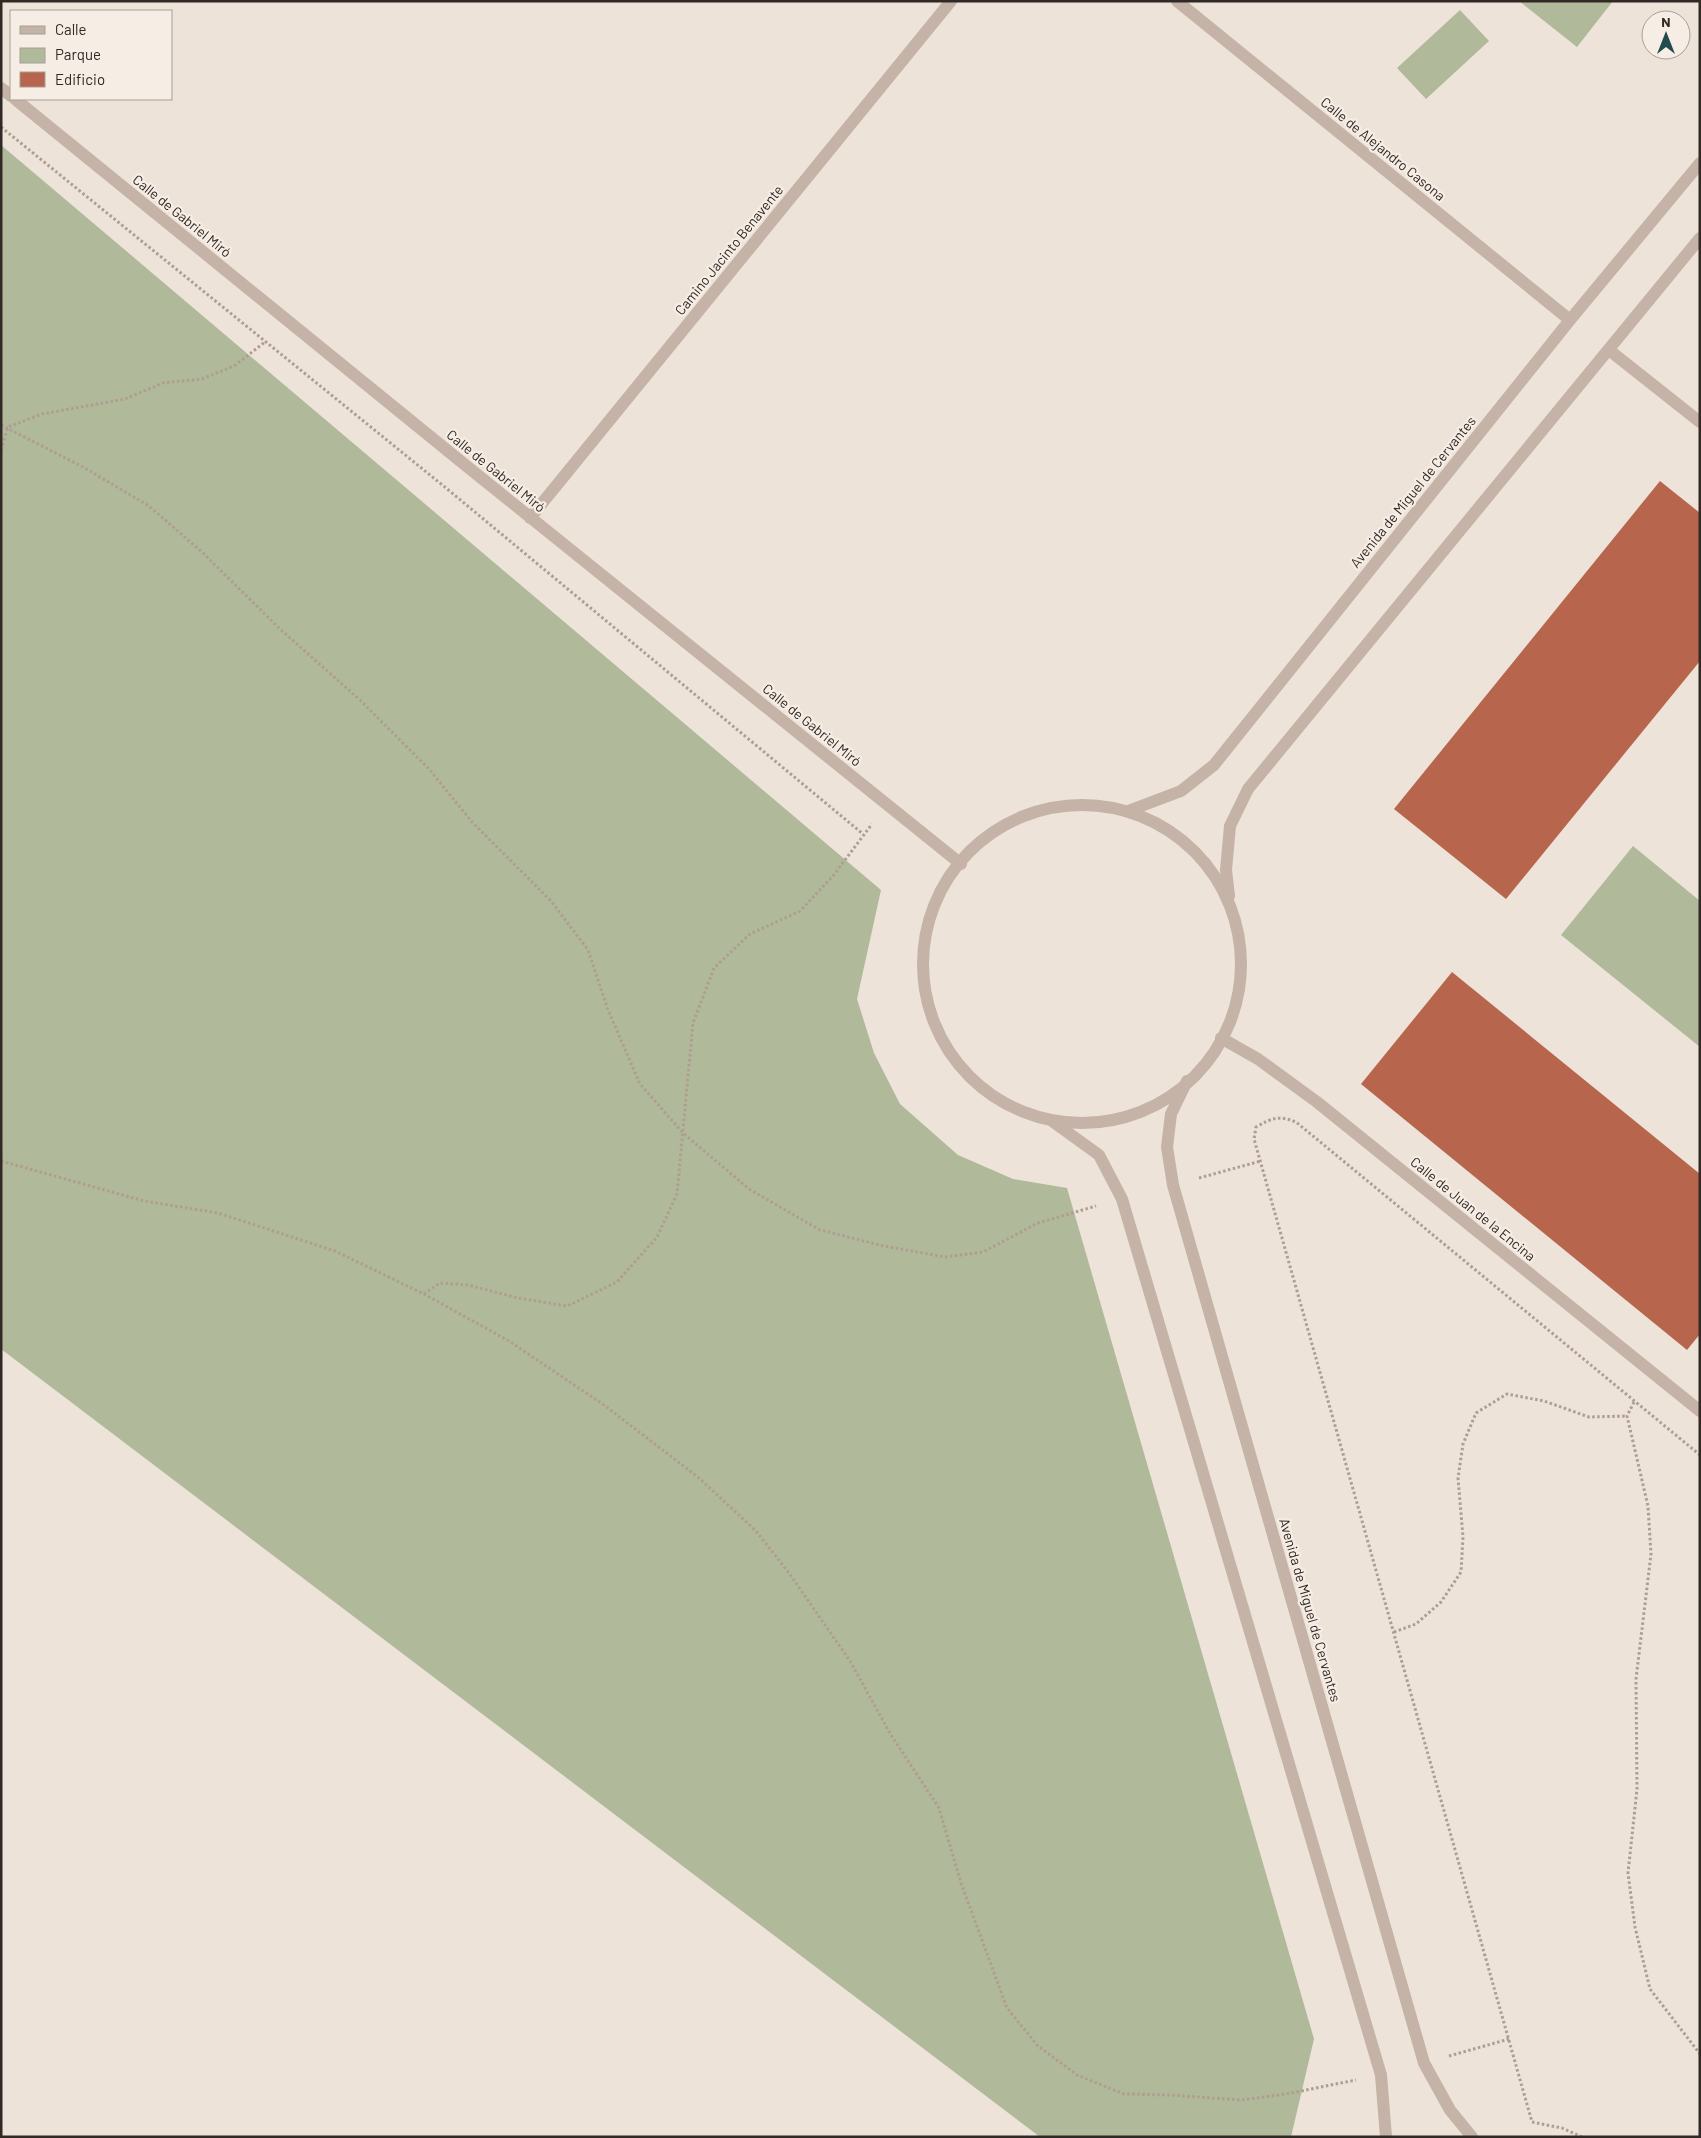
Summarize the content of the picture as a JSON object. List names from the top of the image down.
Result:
{
  "streets": {
    "street": [
      "Calle de Alejandro Casona",
      "Calle de Gabriel Miró",
      "Camino Jacinto Benavente",
      "Avenida de Miguel de Cervantes",
      "Calle de Juan de la Encina"
    ]
  },
  "crossings": [
    ["Calle de Alejandro Casona", "Avenida de Miguel de Cervantes"],
    ["Calle de Gabriel Miró", "Camino Jacinto Benavente"]
  ],
  "legend": ["Calle", "Parque", "Edificio"],
  "north": "top"
}
